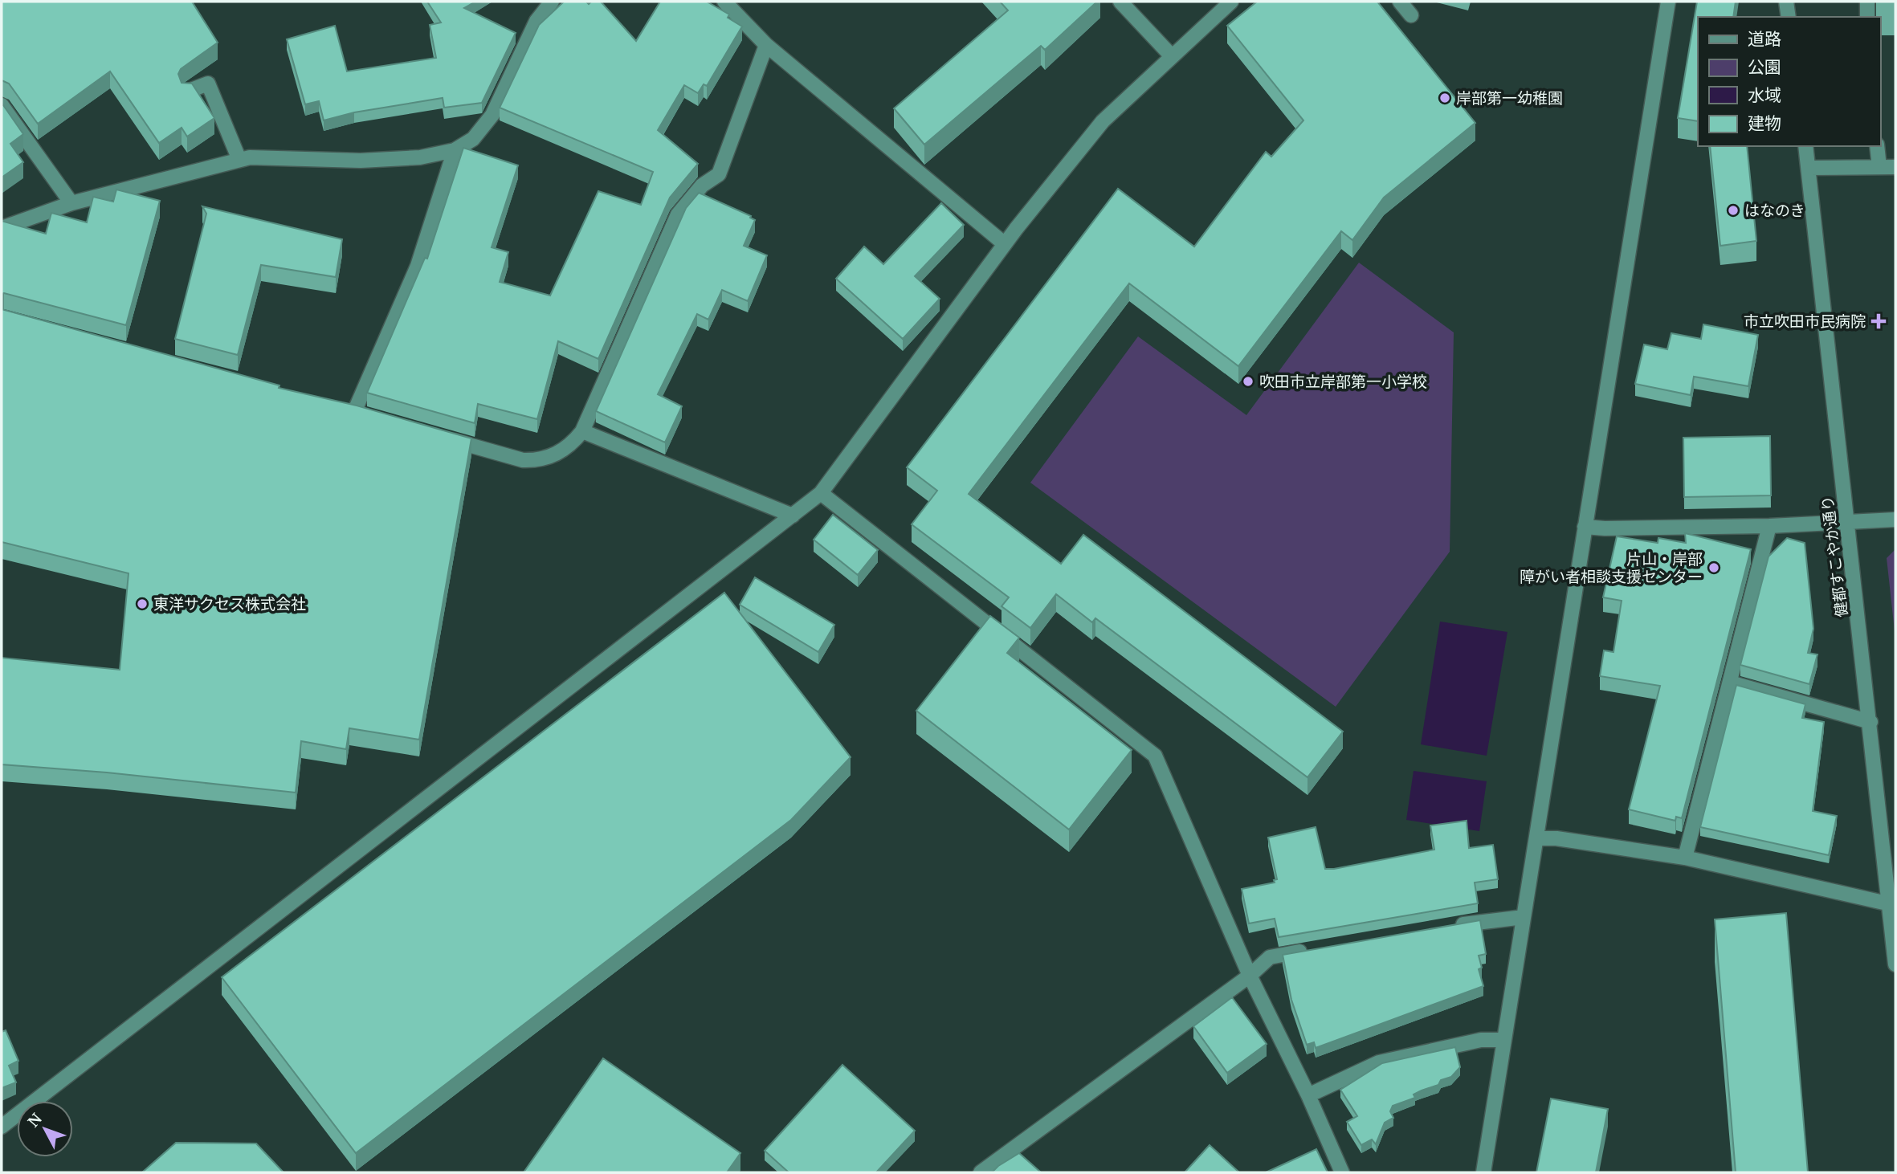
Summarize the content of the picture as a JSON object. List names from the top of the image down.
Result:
{
  "streets": {
    "street": ["健都すこやか通り"]
  },
  "places": {
    "other": [
      "岸部第一幼稚園",
      "はなのき",
      "吹田市立岸部第一小学校",
      "片山・岸部 障がい者相談支援センター",
      "東洋サクセス株式会社"
    ],
    "health": ["市立吹田市民病院"]
  },
  "legend": [
    "道路",
    "公園",
    "水域",
    "建物"
  ],
  "north": "top left"
}
